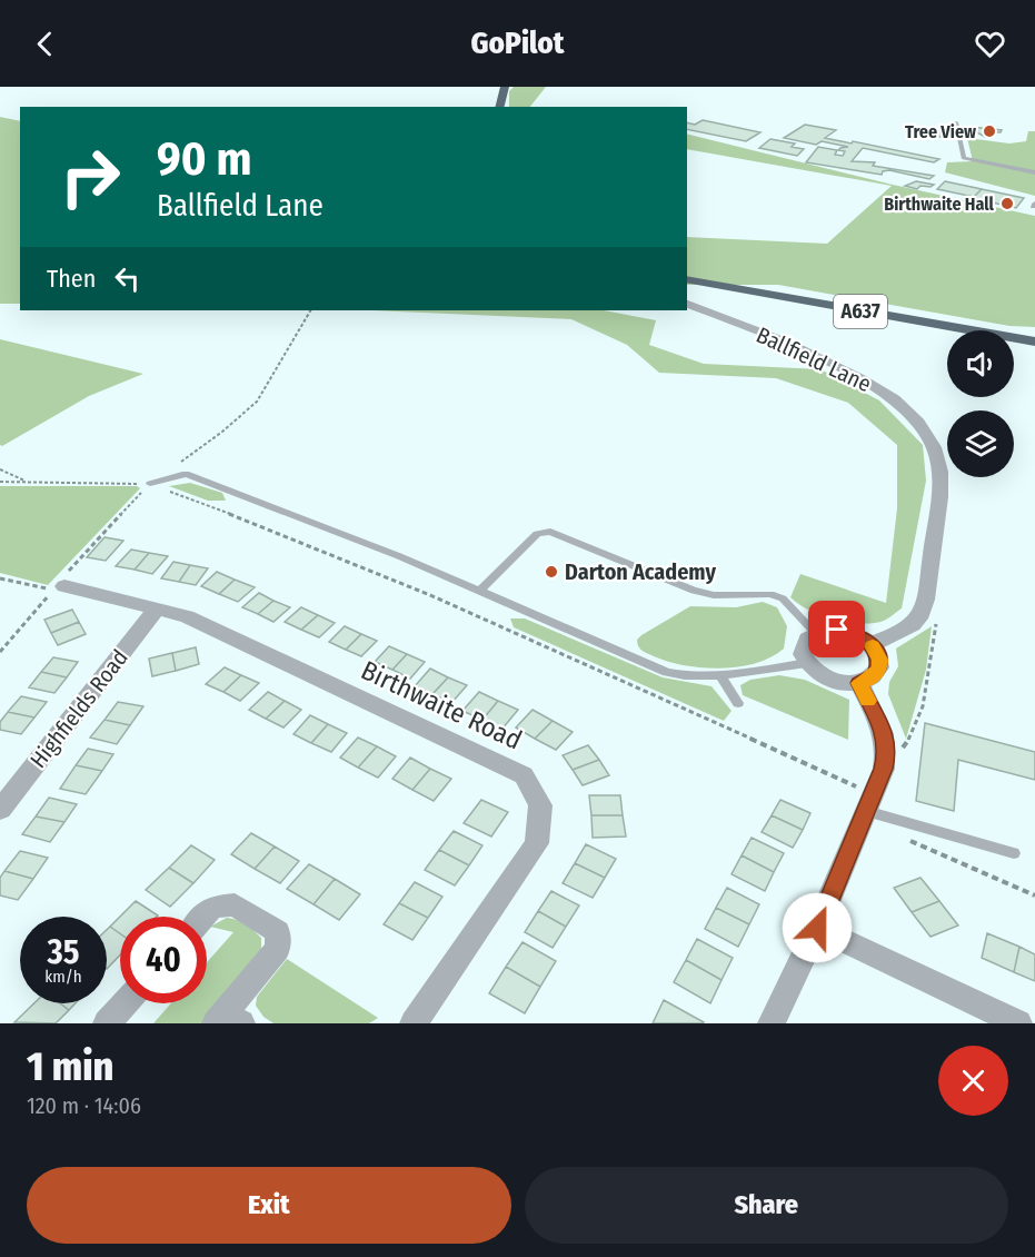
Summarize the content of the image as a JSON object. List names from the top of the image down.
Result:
{
  "streets": {
    "highway": ["A637"],
    "street": ["Ballfield Lane", "Birthwaite Road", "Highfields Road"]
  },
  "crossings": [
    ["Birthwaite Road", "Highfields Road"]
  ],
  "places": ["Tree View", "Birthwaite Hall", "Darton Academy"],
  "page": {
    "header": "GoPilot",
    "turn": ["90 m", "Ballfield Lane"],
    "then": "Then",
    "speed": "35 km/h",
    "limit": "40",
    "heading": ["1 min", "120 m · 14:06"],
    "buttons": ["Exit", "Share"]
  }
}
